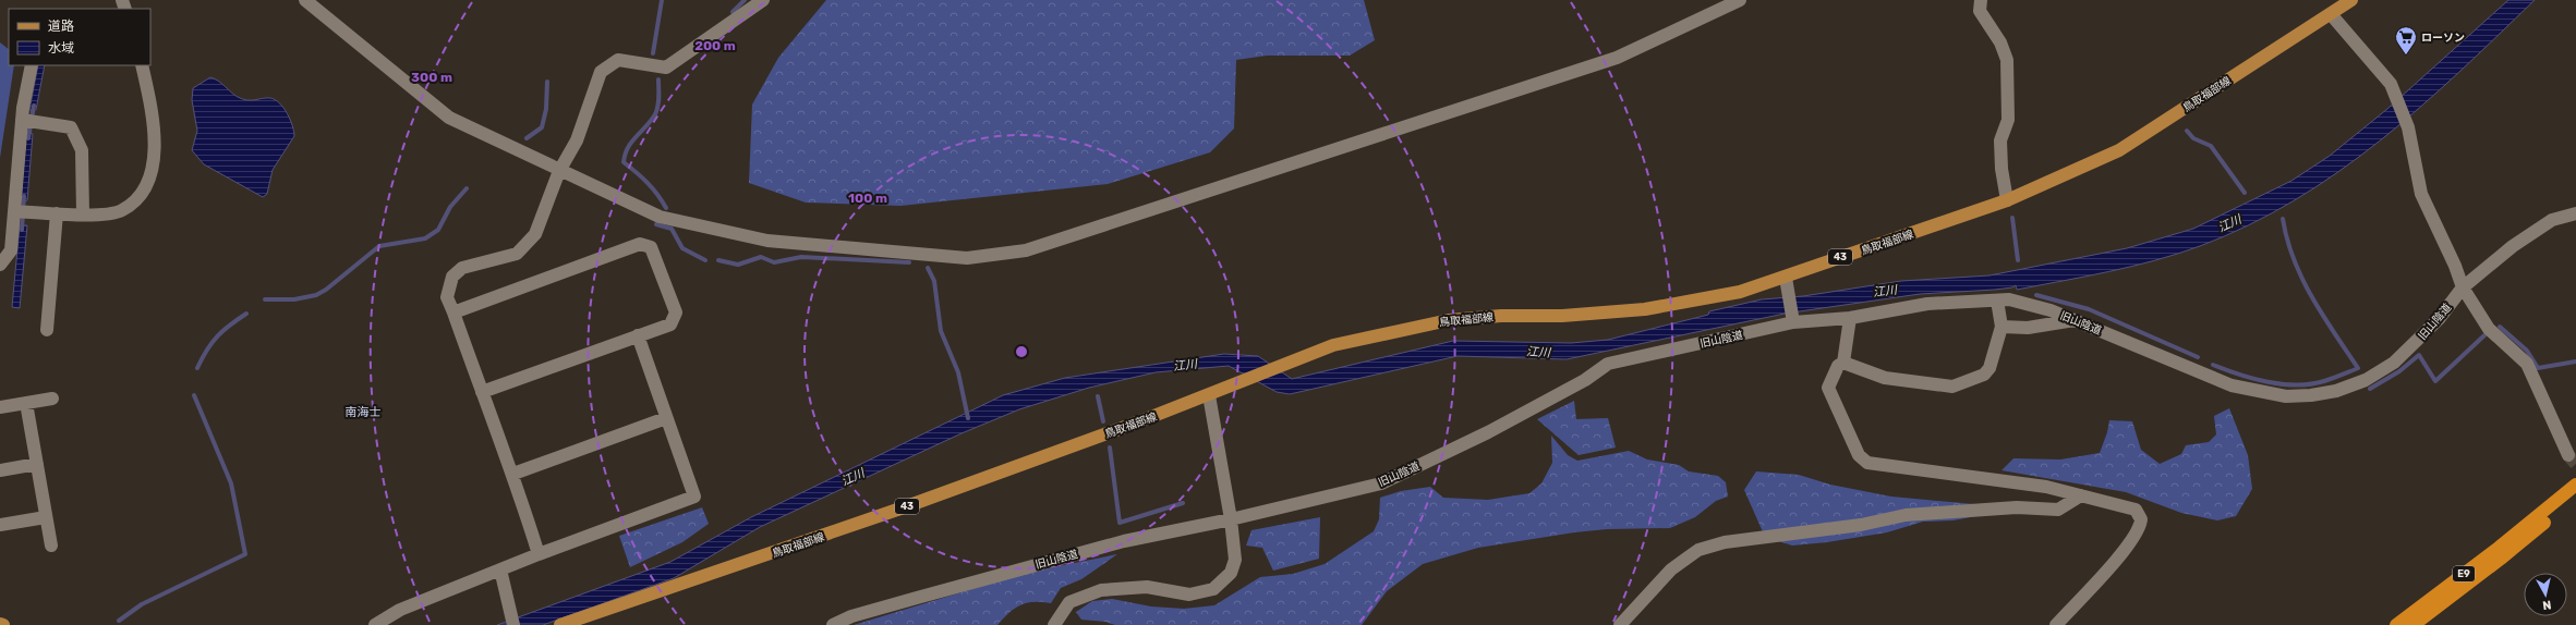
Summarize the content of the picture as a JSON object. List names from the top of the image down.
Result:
{
  "streets": {
    "highway": ["E9"],
    "main road": ["鳥取福部線", "43"],
    "street": ["旧山陰道"]
  },
  "districts": ["南海士"],
  "water": ["江川"],
  "places": {
    "supermarket": ["ローソン"]
  },
  "legend": ["道路", "水域"],
  "north": "bottom",
  "rings": ["200 m", "300 m", "100 m"]
}
